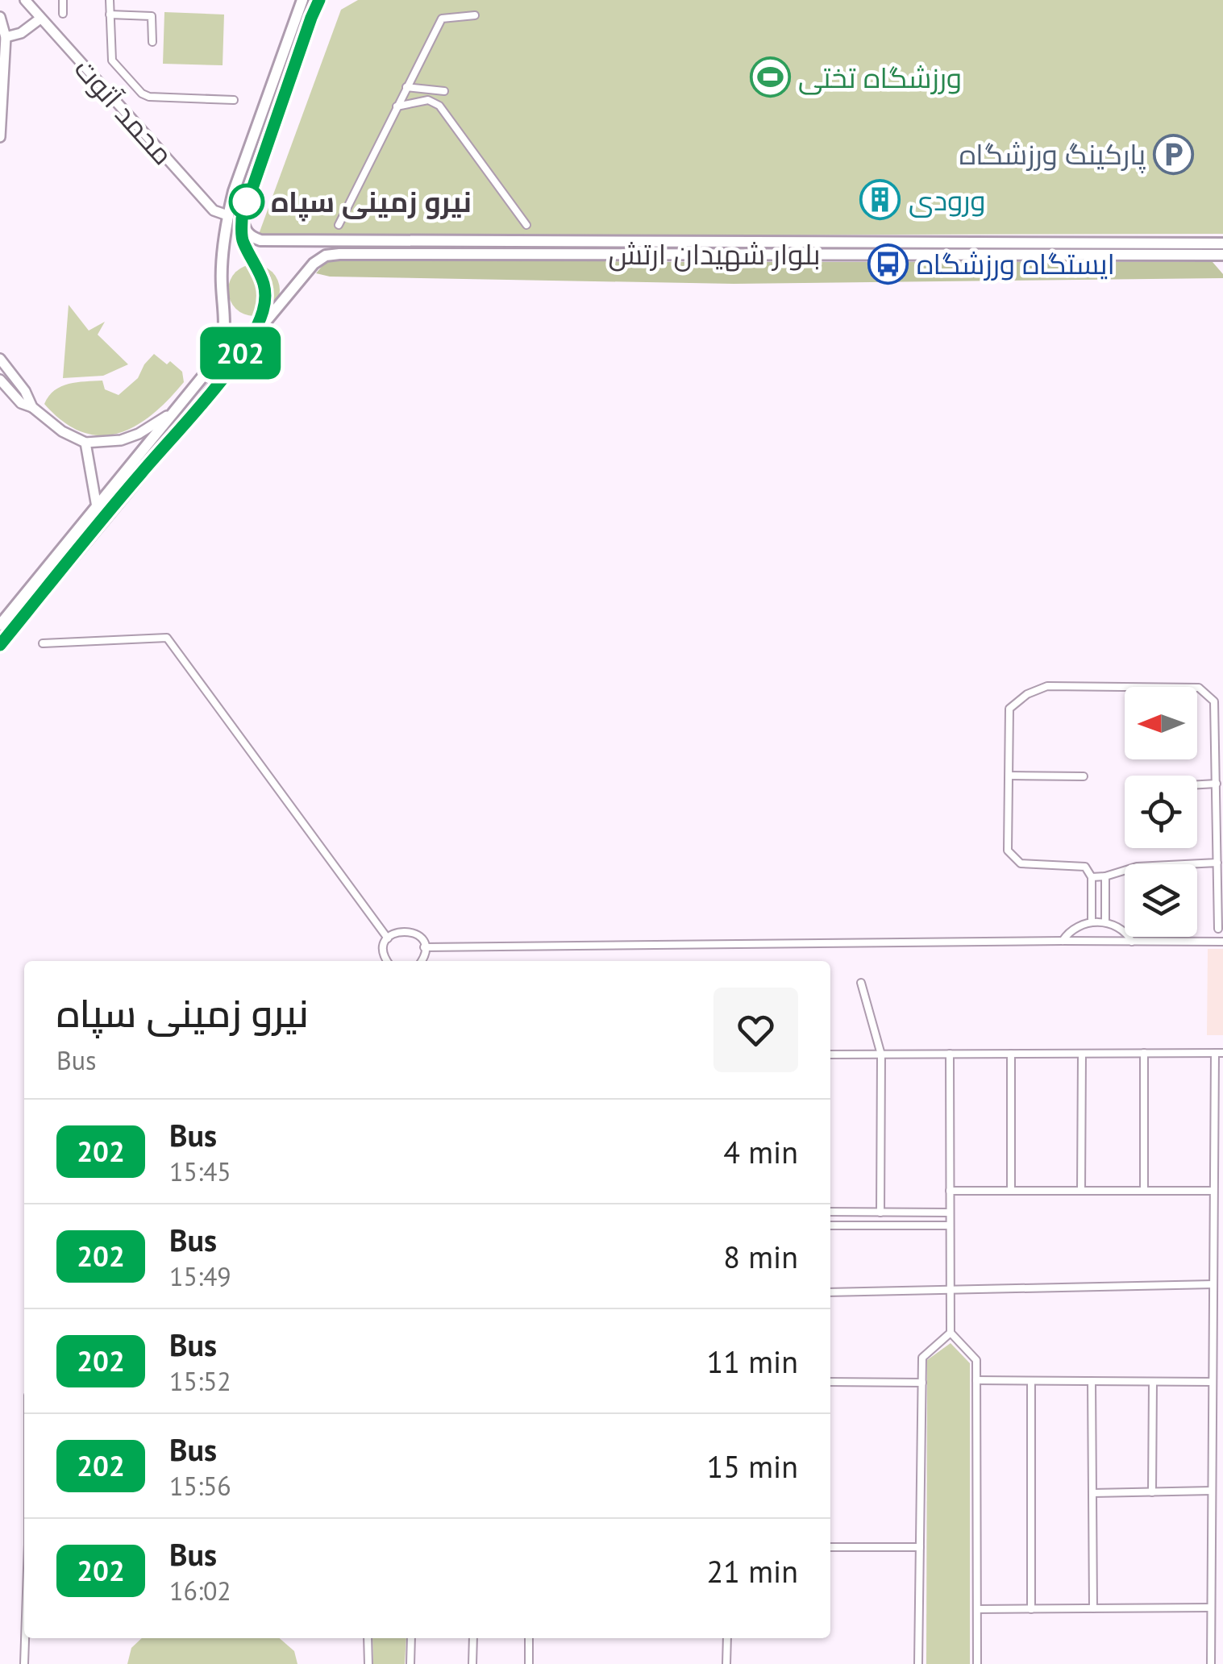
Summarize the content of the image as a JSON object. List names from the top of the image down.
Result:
{
  "streets": {
    "main road": ["بلوار شهیدان ارتش"],
    "street": ["محمد آتوت"]
  },
  "places": {
    "sports": ["ورزشگاه تختی"],
    "parking": ["پارکینگ ورزشگاه"],
    "building": ["ورودی"],
    "other": ["نیرو زمینی سپاه"],
    "bus stop": ["ایستگاه ورزشگاه"]
  },
  "lines": ["bus line 202"],
  "north": "left",
  "page": {
    "on_map": "202",
    "heading": ["نیرو زمینی سپاه", "Bus"],
    "list": [
      {
        "mark": "202",
        "name": "Bus",
        "note": "15:45",
        "value": "4 min"
      },
      {
        "mark": "202",
        "name": "Bus",
        "note": "15:49",
        "value": "8 min"
      },
      {
        "mark": "202",
        "name": "Bus",
        "note": "15:52",
        "value": "11 min"
      },
      {
        "mark": "202",
        "name": "Bus",
        "note": "15:56",
        "value": "15 min"
      },
      {
        "mark": "202",
        "name": "Bus",
        "note": "16:02",
        "value": "21 min"
      }
    ]
  }
}
